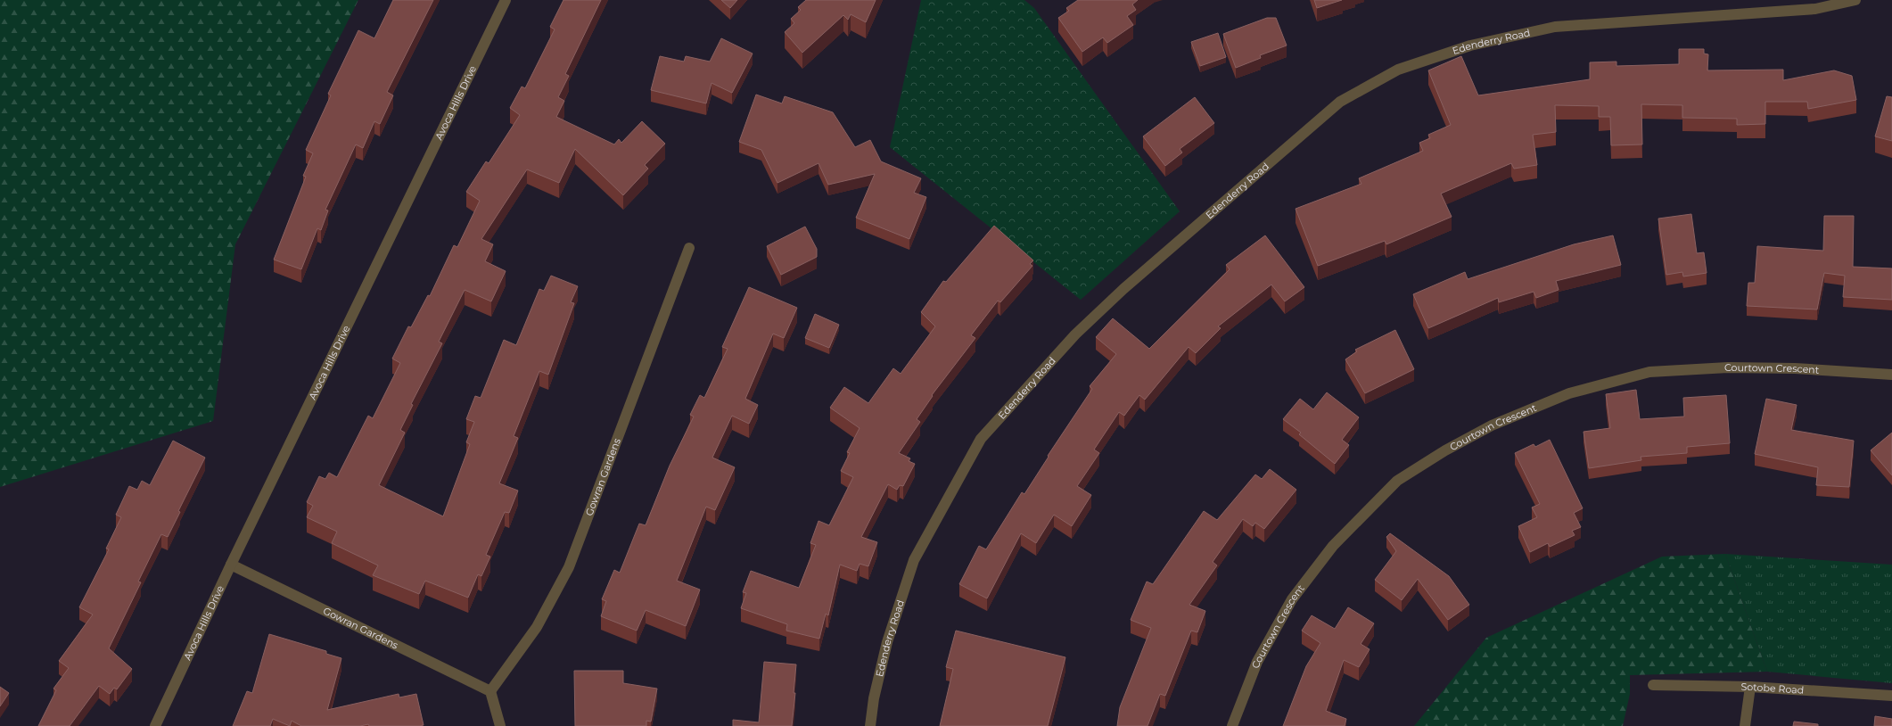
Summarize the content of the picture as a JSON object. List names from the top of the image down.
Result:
{
  "streets": {
    "street": [
      "Edenderry Road",
      "Avoca Hills Drive",
      "Courtown Crescent",
      "Gowran Gardens",
      "Sotobe Road"
    ]
  },
  "crossings": [
    ["Avoca Hills Drive", "Gowran Gardens"]
  ]
}
